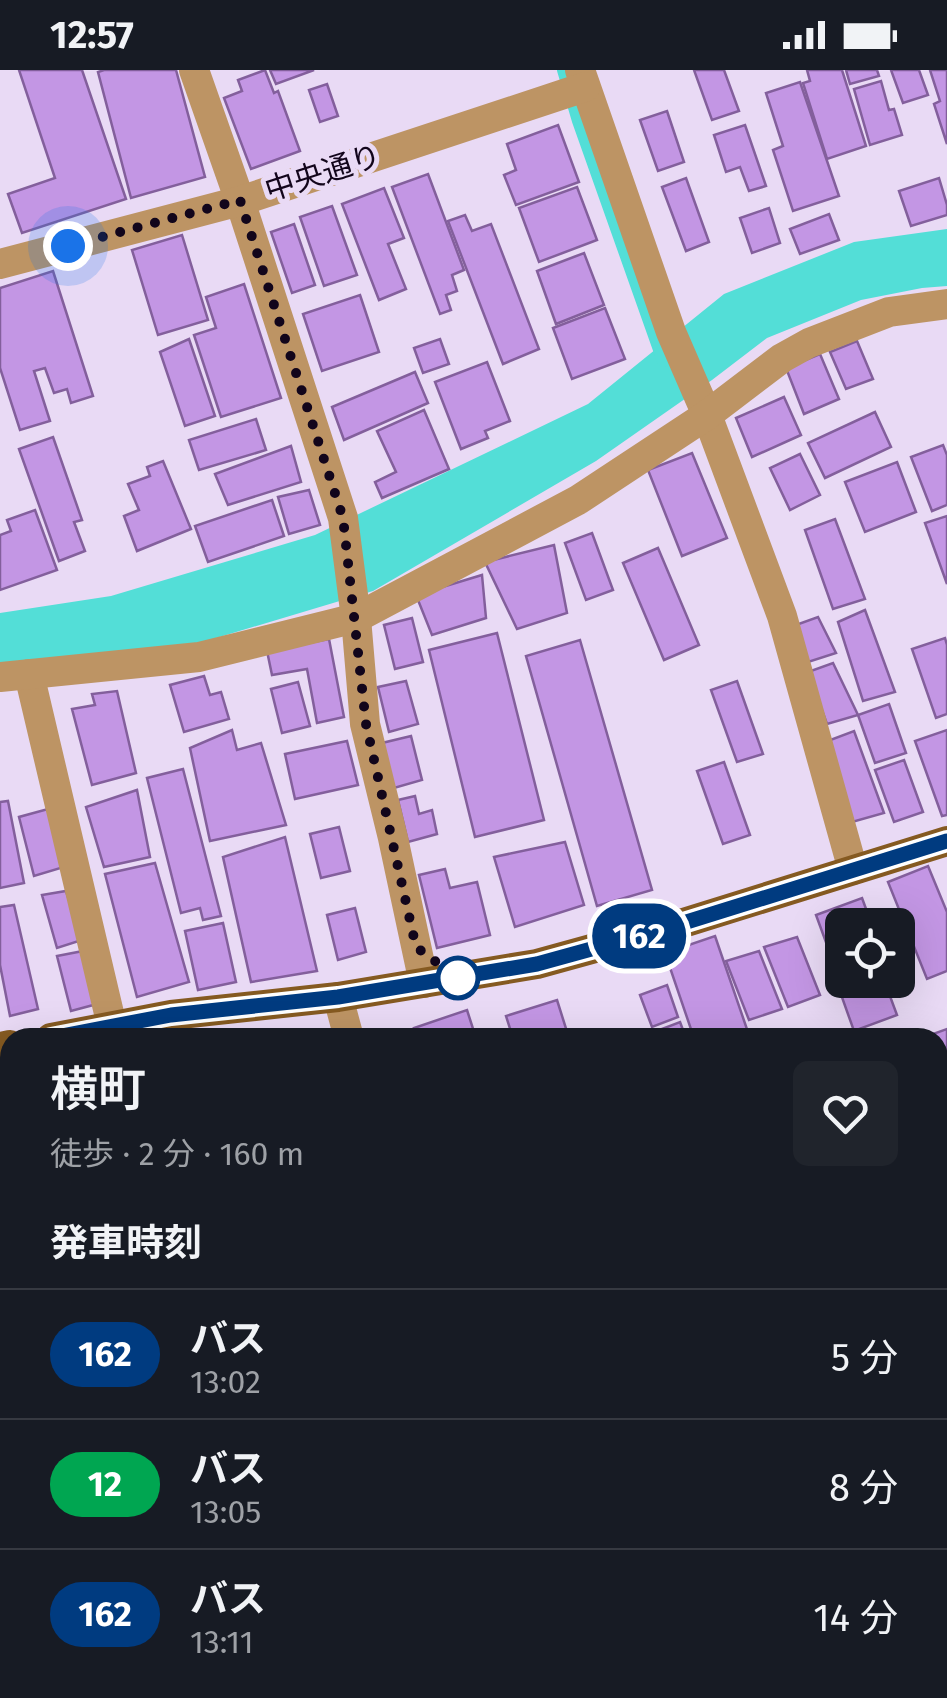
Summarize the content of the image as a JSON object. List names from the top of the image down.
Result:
{
  "streets": {
    "street": ["中央通り"]
  },
  "lines": ["bus line 162"],
  "page": {
    "status": "12:57",
    "on_map": "162",
    "heading": [
      ["横町", "徒歩 · 2 分 · 160 m"],
      "発車時刻"
    ],
    "list": [
      {
        "mark": "162",
        "name": "バス",
        "note": "13:02",
        "value": "5 分"
      },
      {
        "mark": "12",
        "name": "バス",
        "note": "13:05",
        "value": "8 分"
      },
      {
        "mark": "162",
        "name": "バス",
        "note": "13:11",
        "value": "14 分"
      }
    ]
  }
}
